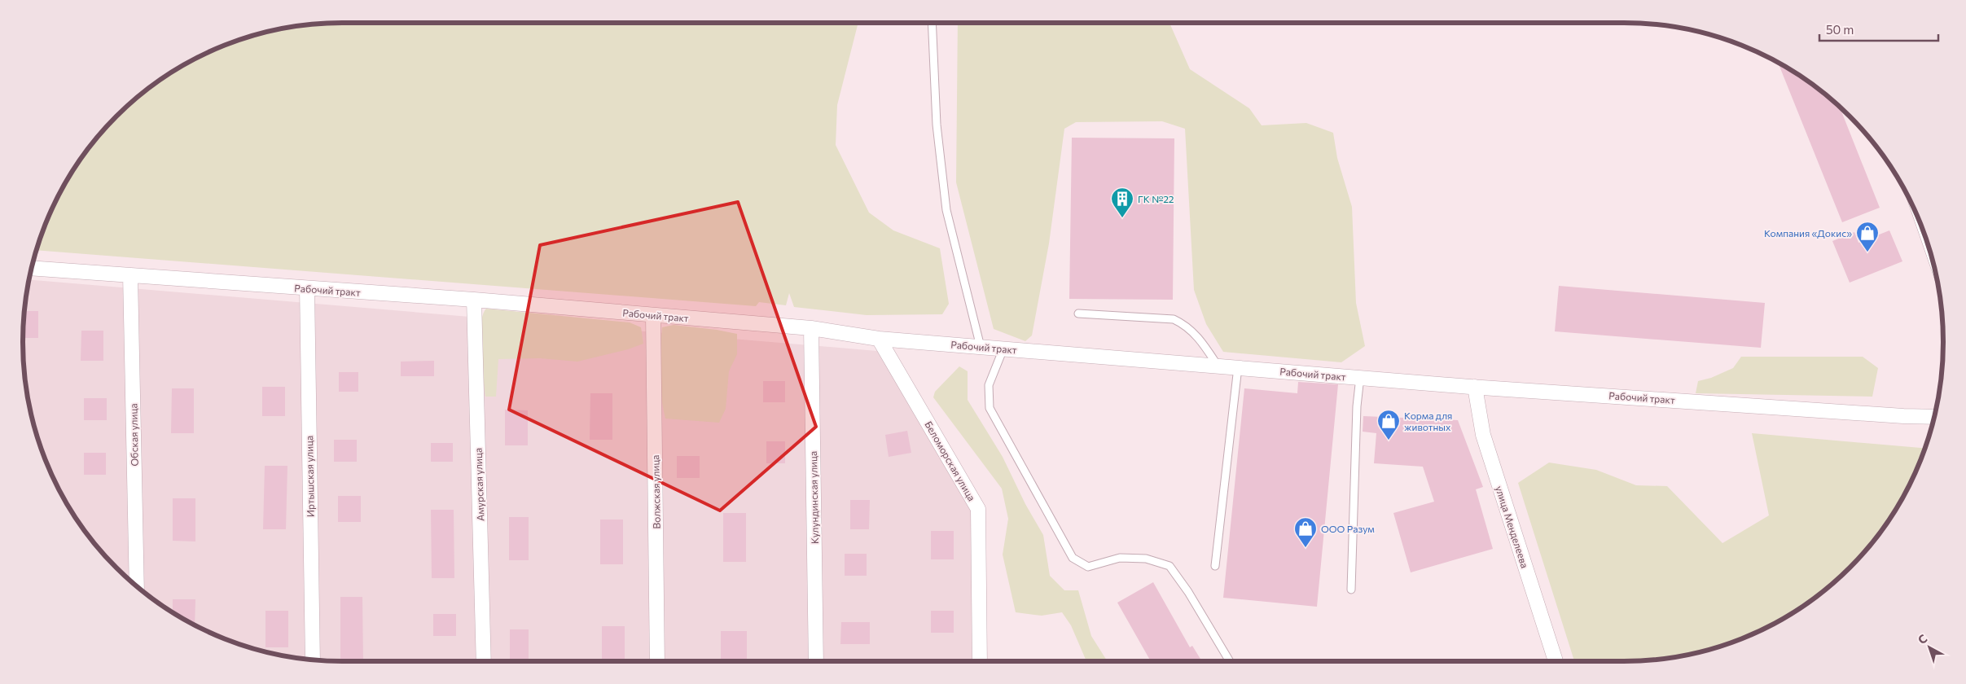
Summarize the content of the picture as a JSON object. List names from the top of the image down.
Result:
{
  "streets": {
    "street": [
      "Рабочий тракт",
      "Обская улица",
      "Беломорская улица",
      "Иртышская улица",
      "Амурская улица",
      "Волжская улица",
      "Кулундинская улица",
      "улица Менделеева"
    ]
  },
  "crossings": [
    ["Рабочий тракт", "Обская улица"],
    ["Рабочий тракт", "Беломорская улица"],
    ["Рабочий тракт", "Иртышская улица"],
    ["Рабочий тракт", "Амурская улица"],
    ["Рабочий тракт", "Волжская улица"],
    ["Рабочий тракт", "Кулундинская улица"],
    ["Рабочий тракт", "улица Менделеева"]
  ],
  "places": {
    "building": ["ГК №22"],
    "shop": ["Компания «Докис»", "Корма для животных", "ООО Разум"]
  },
  "scale_bar": "50 m",
  "north": "top left"
}
